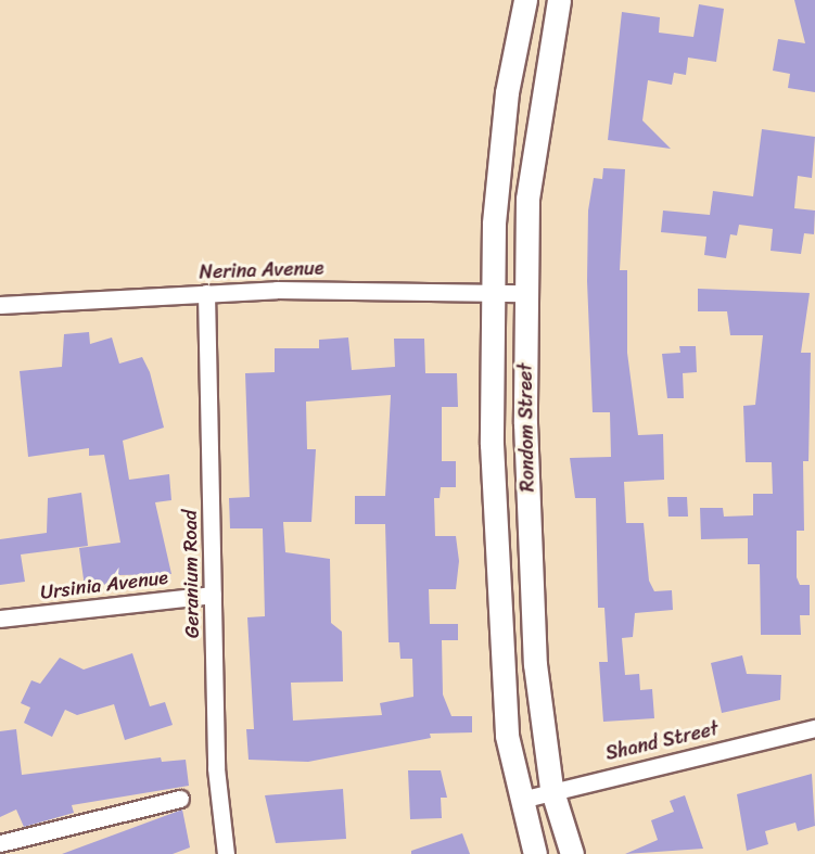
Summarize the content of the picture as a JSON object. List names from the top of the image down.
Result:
{
  "streets": {
    "street": [
      "Nerina Avenue",
      "Rondom Street",
      "Geranium Road",
      "Ursinia Avenue",
      "Shand Street"
    ]
  },
  "crossings": [
    ["Nerina Avenue", "Rondom Street"],
    ["Nerina Avenue", "Geranium Road"],
    ["Rondom Street", "Shand Street"],
    ["Geranium Road", "Ursinia Avenue"]
  ]
}
